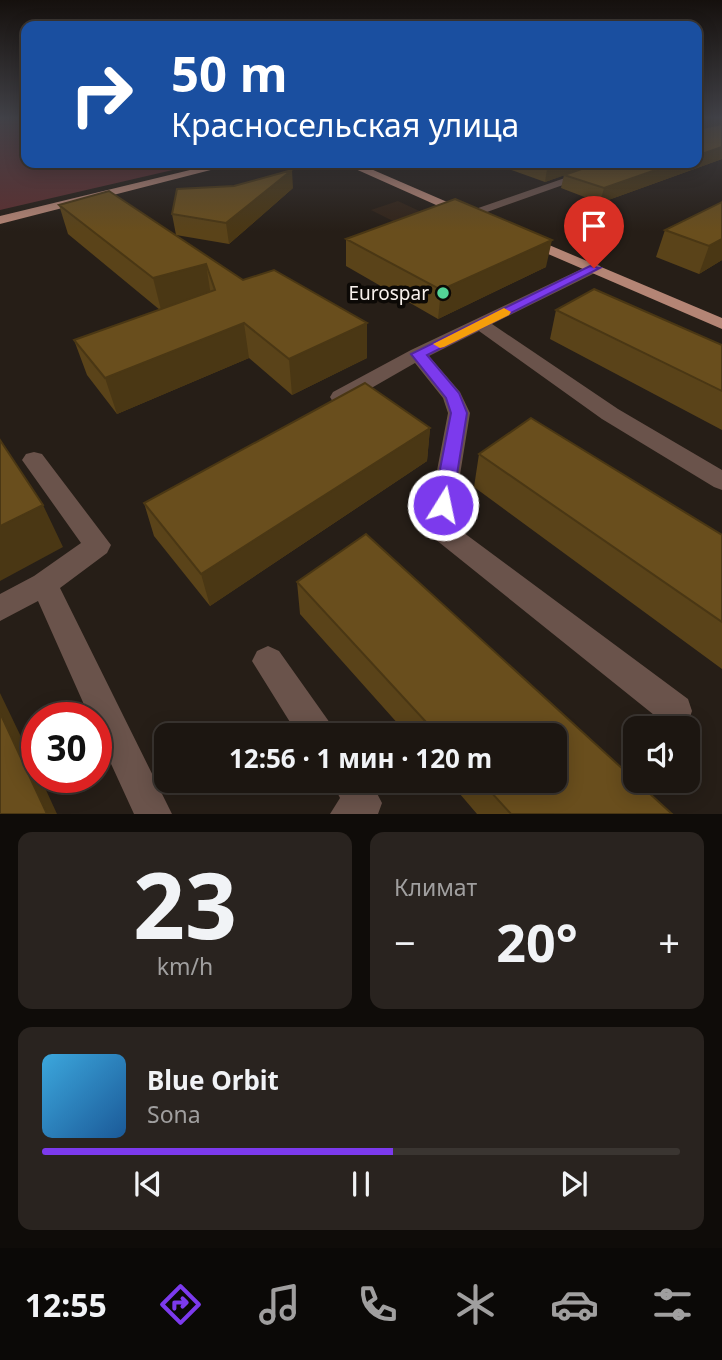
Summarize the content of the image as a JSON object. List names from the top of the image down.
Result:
{
  "places": ["Eurospar"],
  "page": {
    "turn": ["50 m", "Красносельская улица"],
    "limit": "30",
    "trip": "12:56 · 1 мин · 120 m",
    "tile": [
      ["23", "km/h"],
      "Климат"
    ],
    "heat": ["−", "20°", "+"],
    "song": ["Blue Orbit", "Sona"],
    "tabs": "12:55"
  }
}
